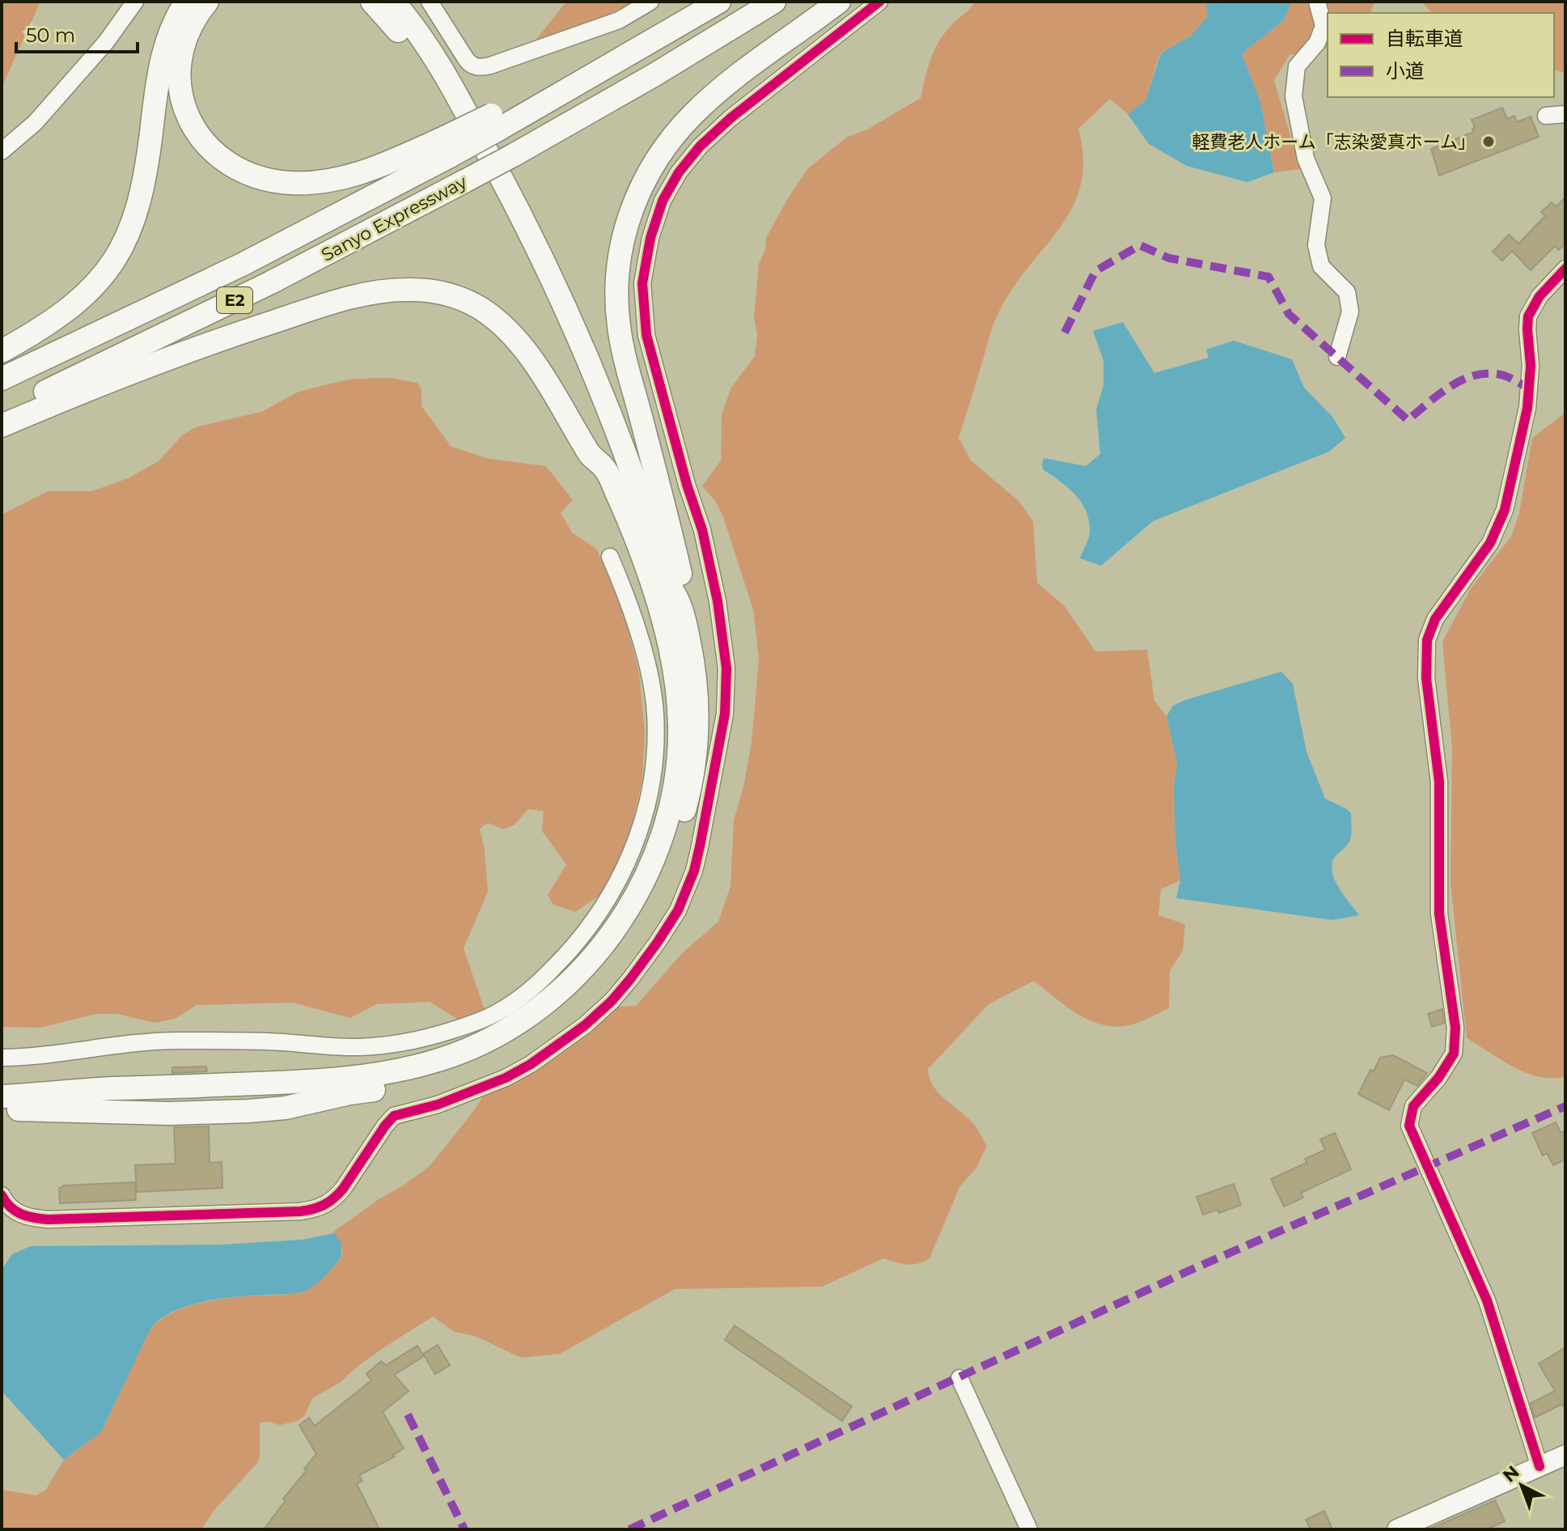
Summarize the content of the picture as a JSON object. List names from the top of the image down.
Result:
{
  "streets": {
    "highway": ["Sanyo Expressway", "E2"]
  },
  "places": ["軽費老人ホーム「志染愛真ホーム」"],
  "legend": ["自転車道", "小道"],
  "scale_bar": "50 m",
  "north": "top left"
}
